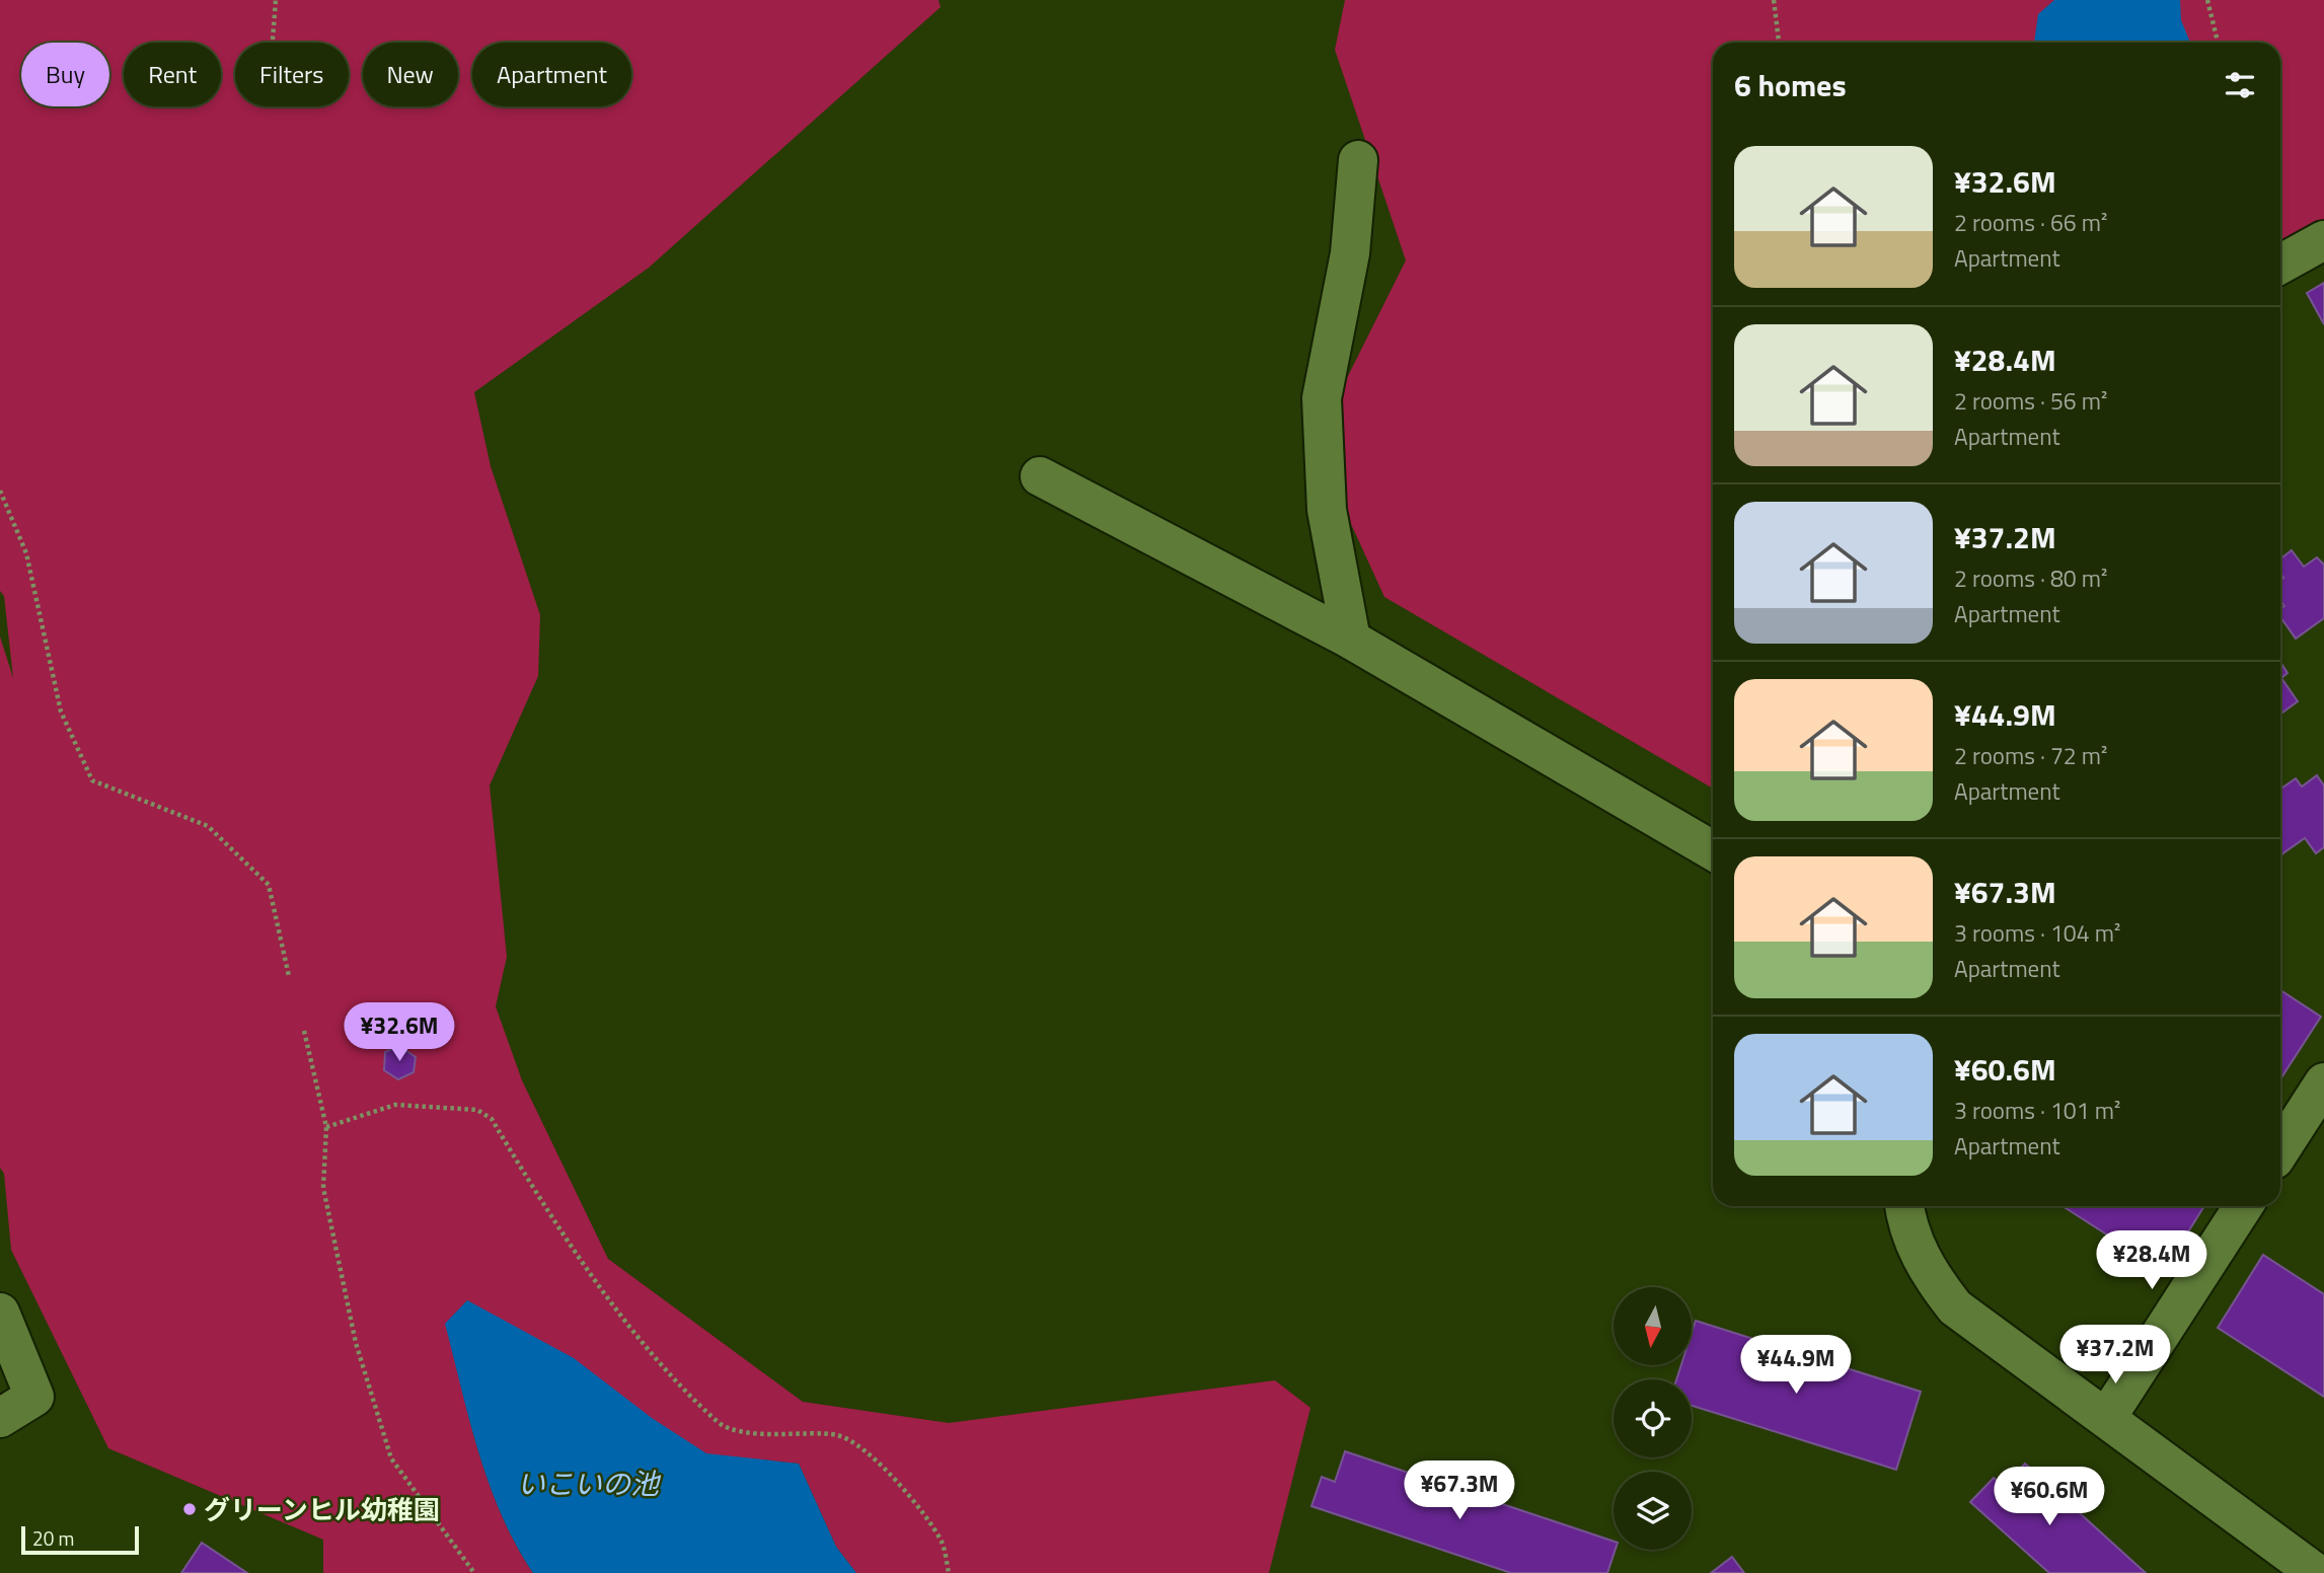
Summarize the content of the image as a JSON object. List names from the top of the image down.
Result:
{
  "water": ["いこいの池"],
  "places": ["グリーンヒル幼稚園"],
  "scale_bar": "20 m",
  "north": "bottom",
  "page": {
    "chip": [
      "Buy",
      "Rent",
      "Filters",
      "New",
      "Apartment"
    ],
    "heading": "6 homes",
    "list": [
      {
        "name": "¥32.6M",
        "note": "2 rooms · 66 m² · Apartment"
      },
      {
        "name": "¥28.4M",
        "note": "2 rooms · 56 m² · Apartment"
      },
      {
        "name": "¥37.2M",
        "note": "2 rooms · 80 m² · Apartment"
      },
      {
        "name": "¥44.9M",
        "note": "2 rooms · 72 m² · Apartment"
      },
      {
        "name": "¥67.3M",
        "note": "3 rooms · 104 m² · Apartment"
      },
      {
        "name": "¥60.6M",
        "note": "3 rooms · 101 m² · Apartment"
      }
    ],
    "price": [
      "¥32.6M",
      "¥28.4M",
      "¥37.2M",
      "¥44.9M",
      "¥67.3M",
      "¥60.6M"
    ],
    "scale": "20 m"
  }
}
